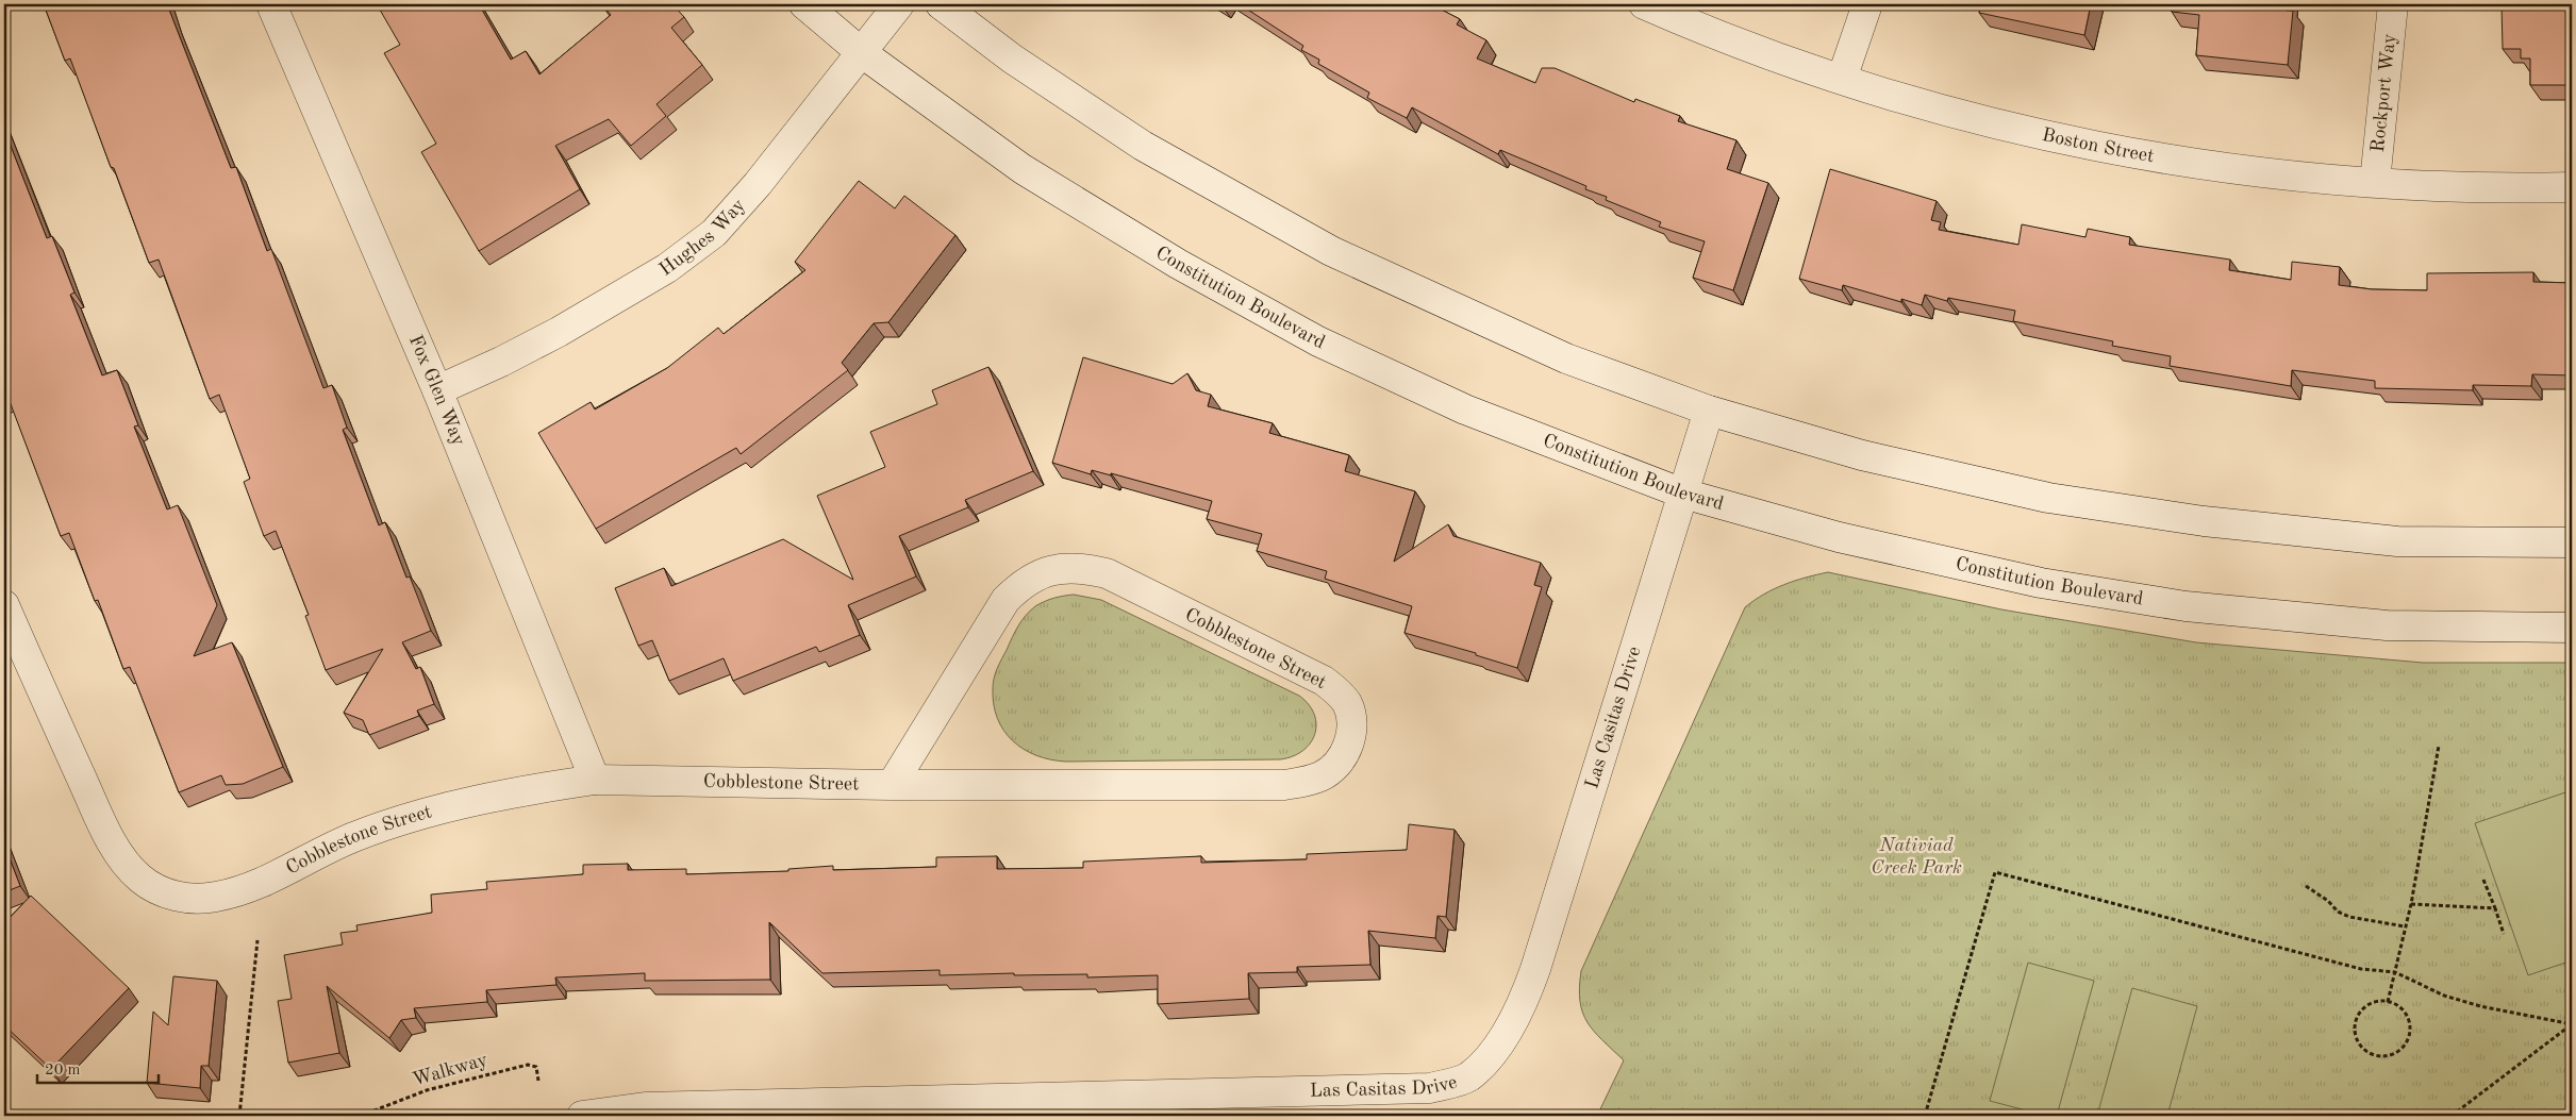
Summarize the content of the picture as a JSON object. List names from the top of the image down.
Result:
{
  "streets": {
    "street": [
      "Rockport Way",
      "Boston Street",
      "Hughes Way",
      "Constitution Boulevard",
      "Fox Glen Way",
      "Cobblestone Street",
      "Las Casitas Drive"
    ],
    "path": ["Walkway"]
  },
  "crossings": [
    ["Rockport Way", "Boston Street"],
    ["Hughes Way", "Constitution Boulevard"],
    ["Hughes Way", "Fox Glen Way"],
    ["Constitution Boulevard", "Las Casitas Drive"],
    ["Fox Glen Way", "Cobblestone Street"]
  ],
  "parks": ["Nativiad Creek Park"],
  "scale_bar": "20 m"
}
